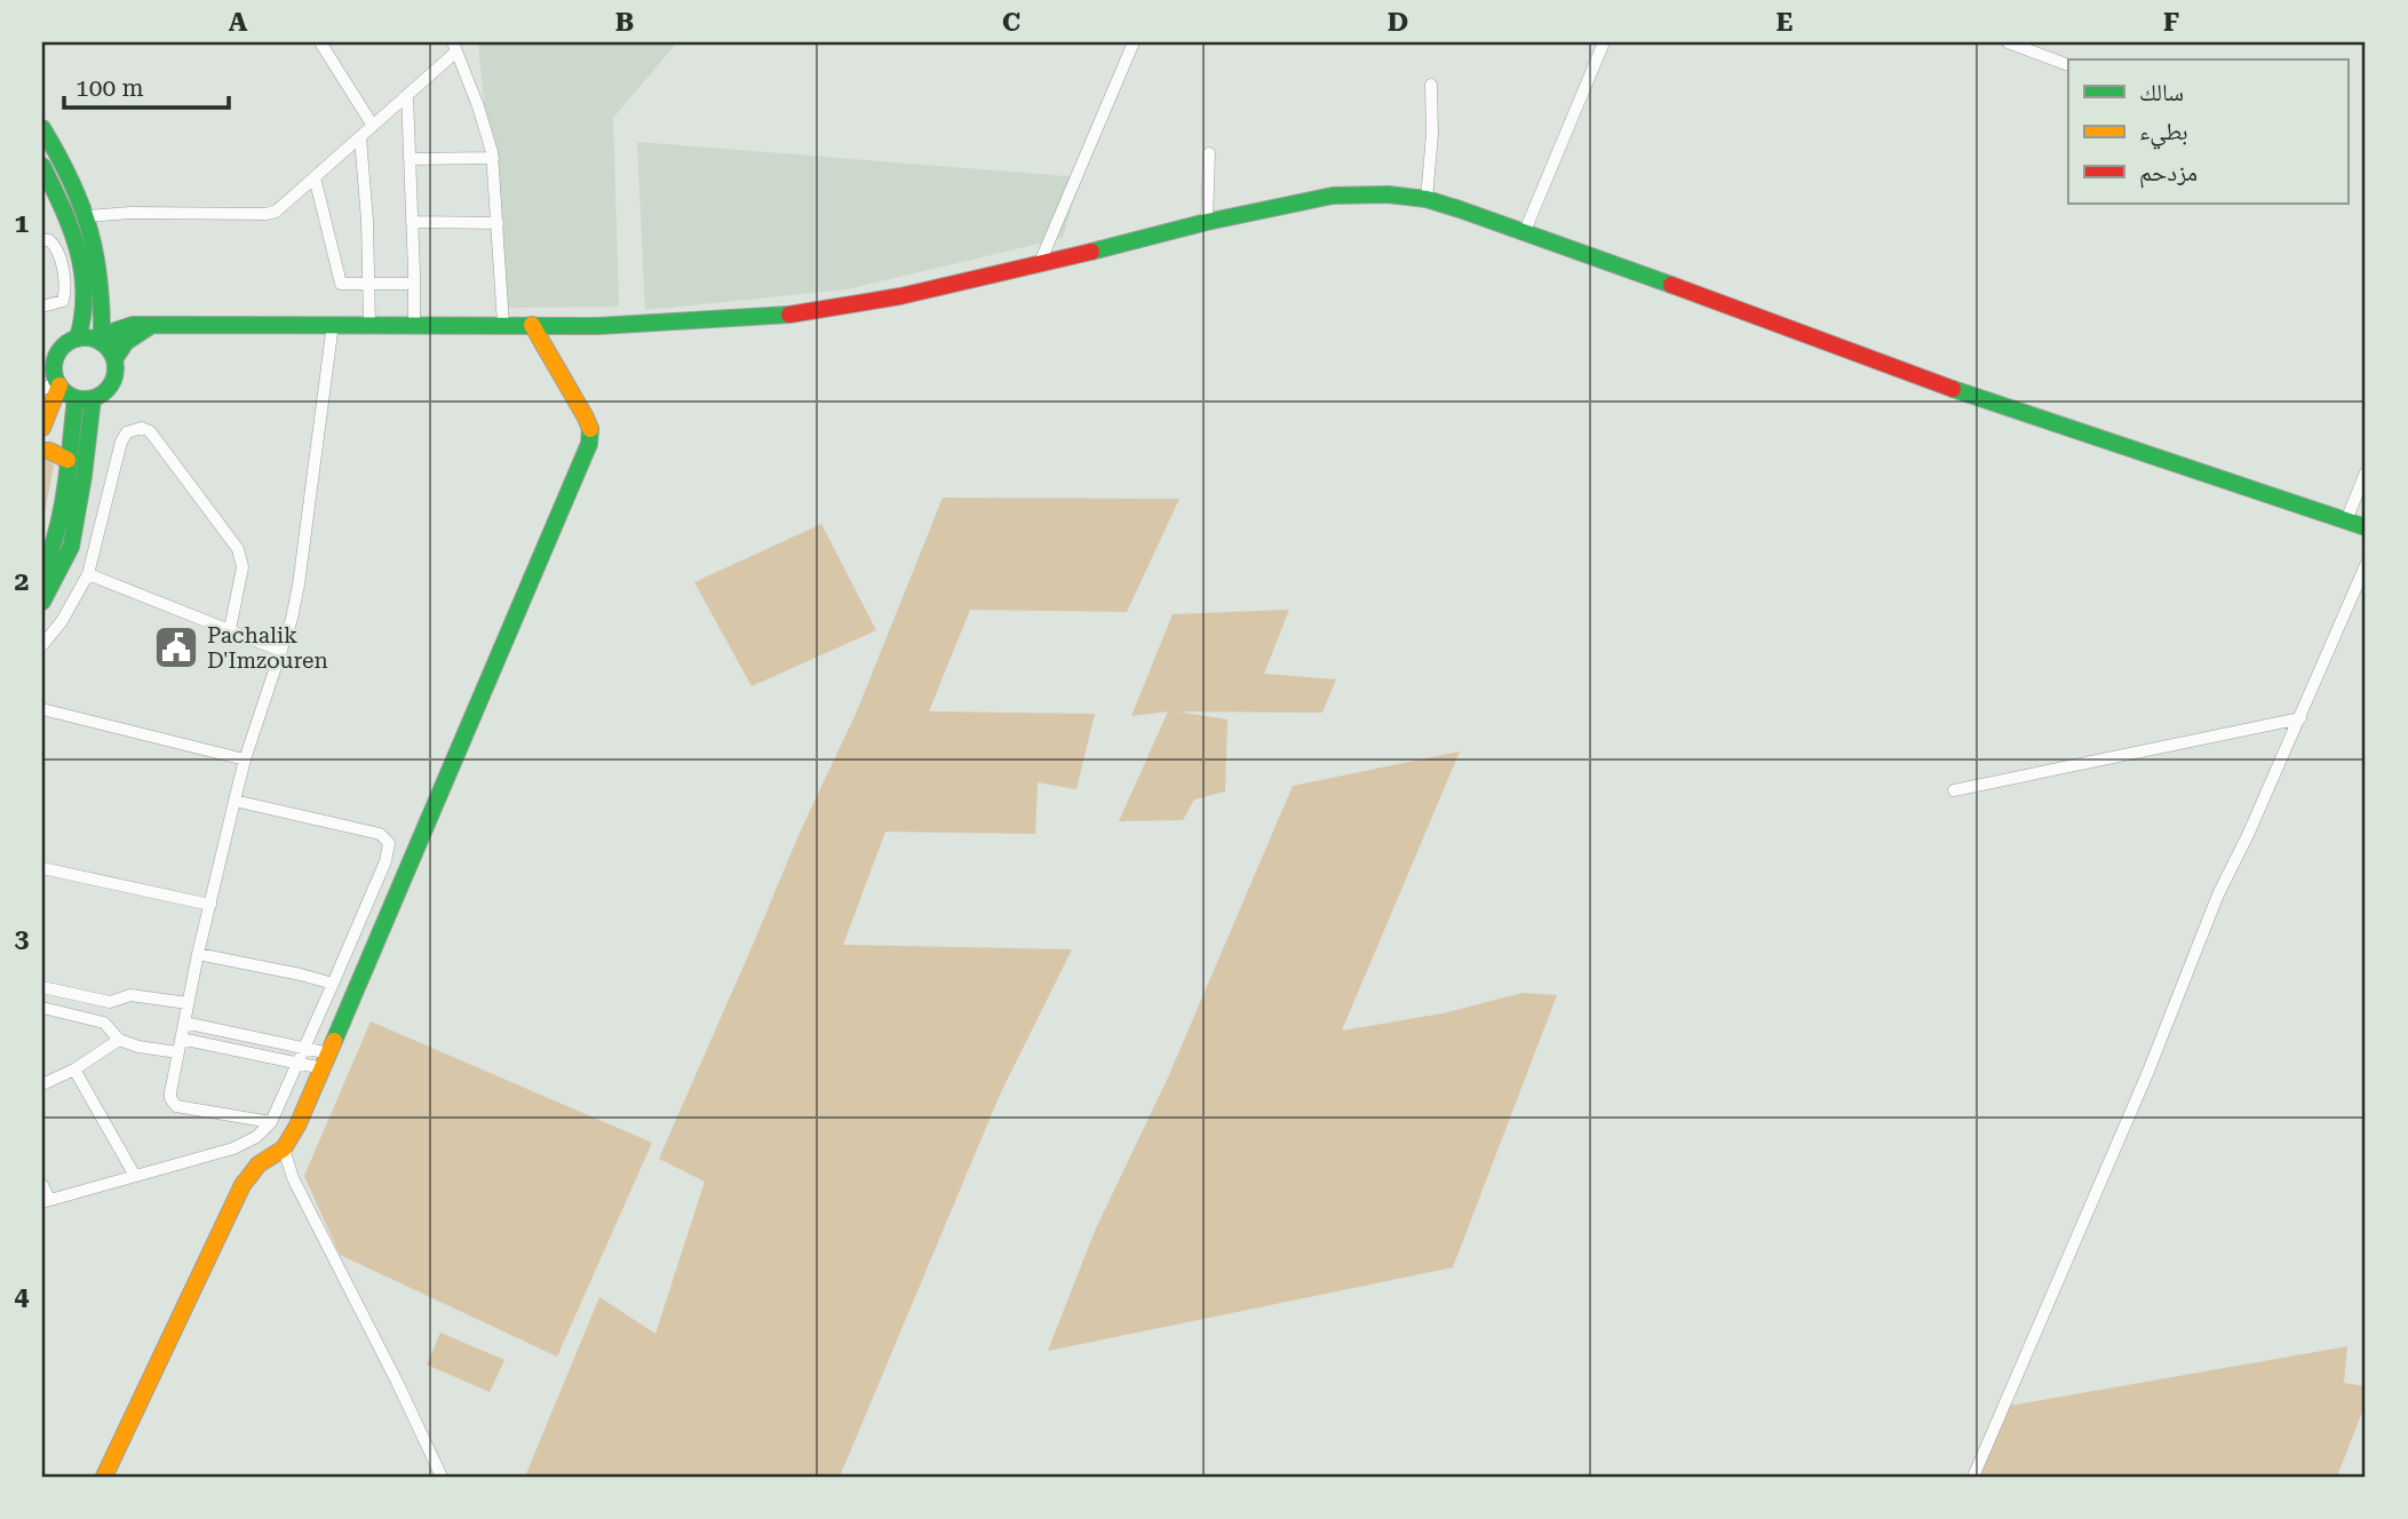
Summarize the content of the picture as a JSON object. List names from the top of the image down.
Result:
{
  "places": {
    "public building": ["Pachalik D'Imzouren"]
  },
  "legend": ["سالك", "بطيء", "مزدحم"],
  "scale_bar": "100 m",
  "grid": {
    "columns": [
      "A",
      "B",
      "C",
      "D",
      "E",
      "F"
    ],
    "rows": [
      "1",
      "2",
      "3",
      "4"
    ]
  }
}
